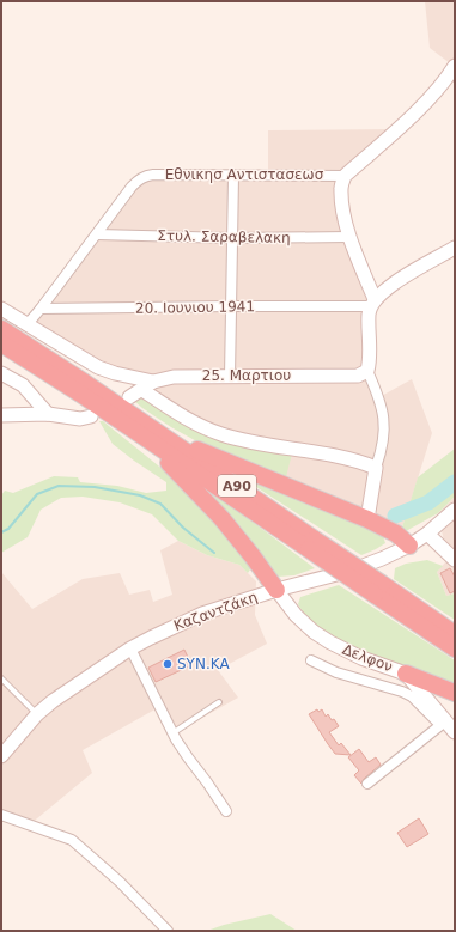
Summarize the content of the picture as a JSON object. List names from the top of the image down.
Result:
{
  "streets": {
    "highway": ["Α90"],
    "main road": ["25. Μαρτιου", "Καζαντζάκη", "Δελφον"],
    "street": ["Εθνικησ Αντιστασεωσ", "Στυλ. Σαραβελακη", "20. Ιουνιου 1941"]
  },
  "crossings": [
    ["Εθνικησ Αντιστασεωσ", "Στυλ. Σαραβελακη"],
    ["Καζαντζάκη", "Δελφον"]
  ],
  "places": ["SYN.KA"]
}
